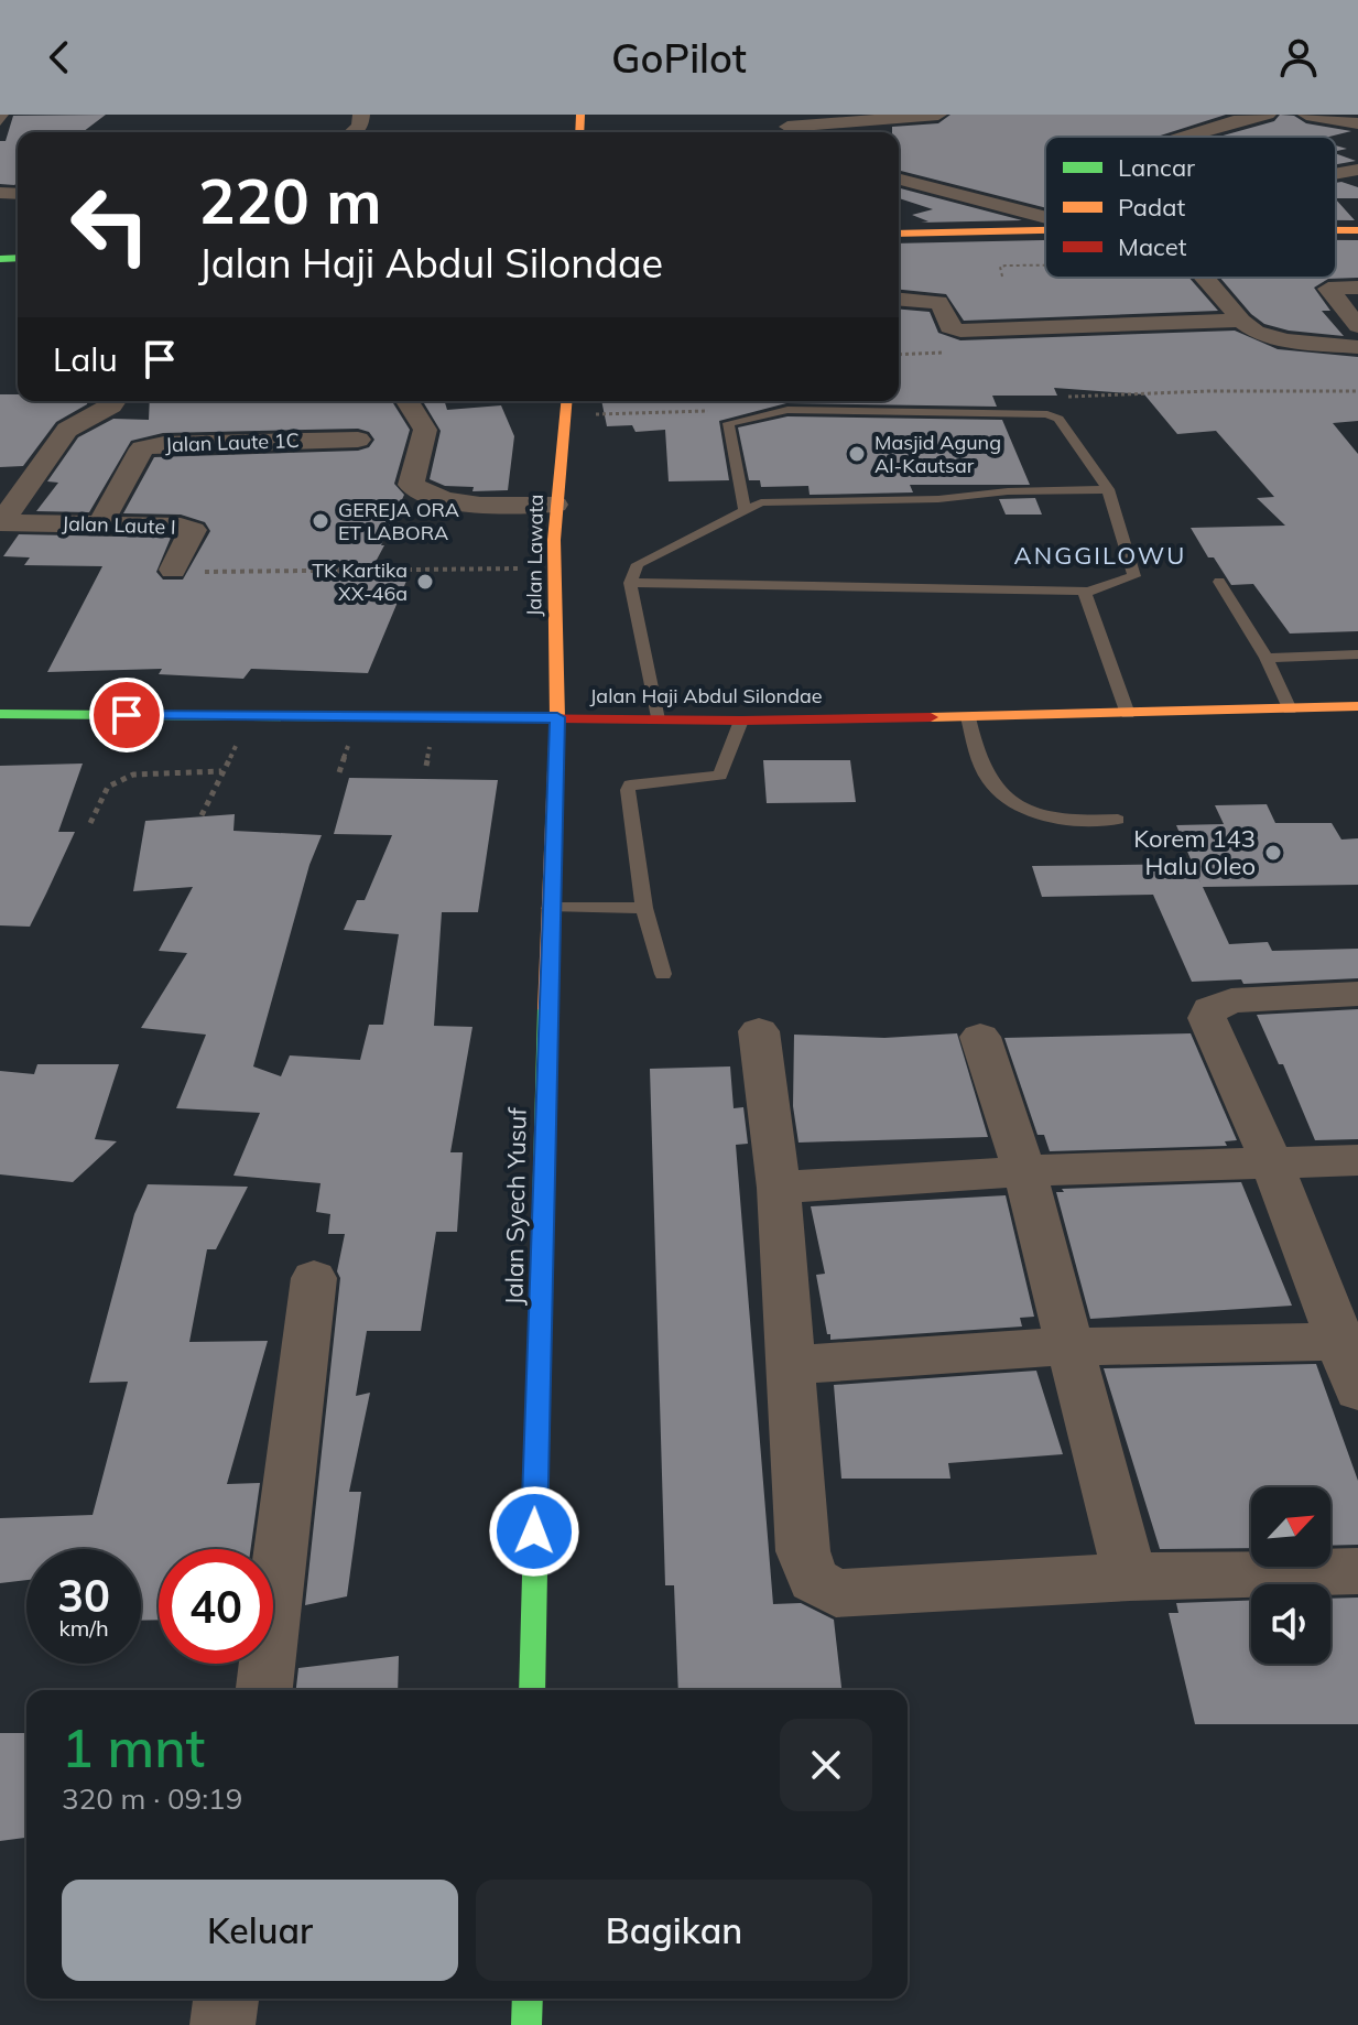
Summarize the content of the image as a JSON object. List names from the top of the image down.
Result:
{
  "streets": {
    "main road": ["Jalan Lawata", "Jalan Haji Abdul Silondae", "Jalan Syech Yusuf"],
    "street": ["Jalan Laute 1C", "Jalan Laute I"]
  },
  "crossings": [
    ["Jalan Laute 1C", "Jalan Laute I"],
    ["Jalan Lawata", "Jalan Haji Abdul Silondae"],
    ["Jalan Lawata", "Jalan Syech Yusuf"],
    ["Jalan Haji Abdul Silondae", "Jalan Syech Yusuf"]
  ],
  "districts": ["ANGGILOWU"],
  "places": [
    "Masjid Agung Al-Kautsar",
    "GEREJA ORA ET LABORA",
    "TK Kartika XX-46a",
    "Korem 143 Halu Oleo"
  ],
  "legend": ["Lancar", "Padat", "Macet"],
  "north": "top right",
  "page": {
    "header": "GoPilot",
    "turn": ["220 m", "Jalan Haji Abdul Silondae"],
    "then": "Lalu",
    "speed": "30 km/h",
    "limit": "40",
    "heading": ["1 mnt", "320 m · 09:19"],
    "buttons": ["Keluar", "Bagikan"]
  }
}
